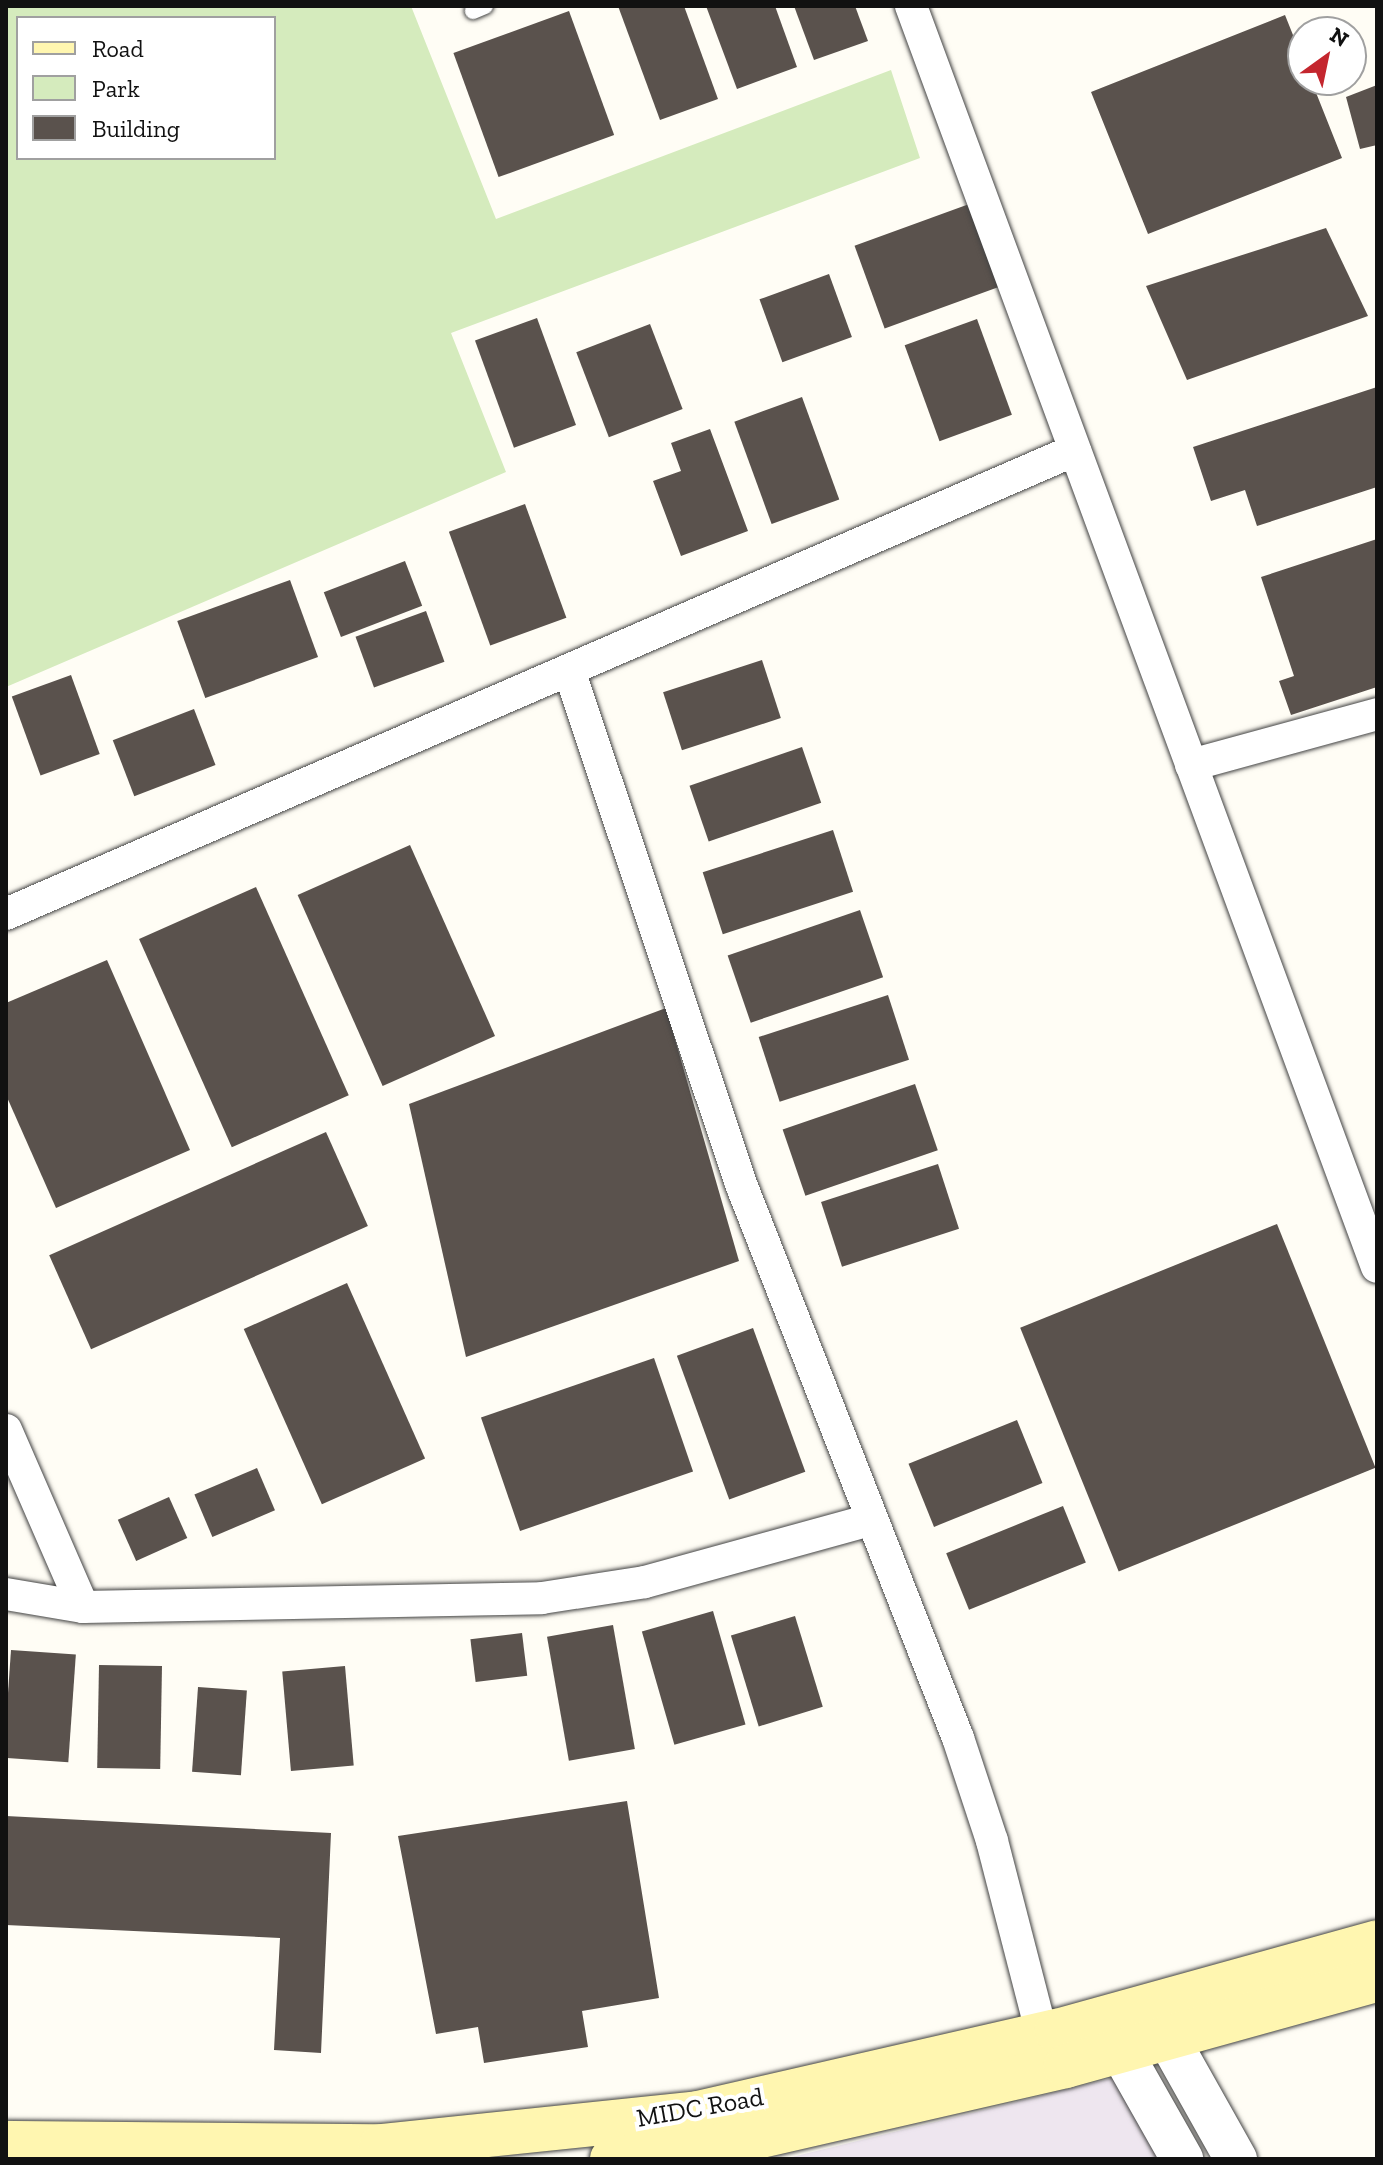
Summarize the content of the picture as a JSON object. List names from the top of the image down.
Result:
{
  "streets": {
    "main road": ["MIDC Road"]
  },
  "legend": ["Road", "Park", "Building"],
  "north": "top right"
}
